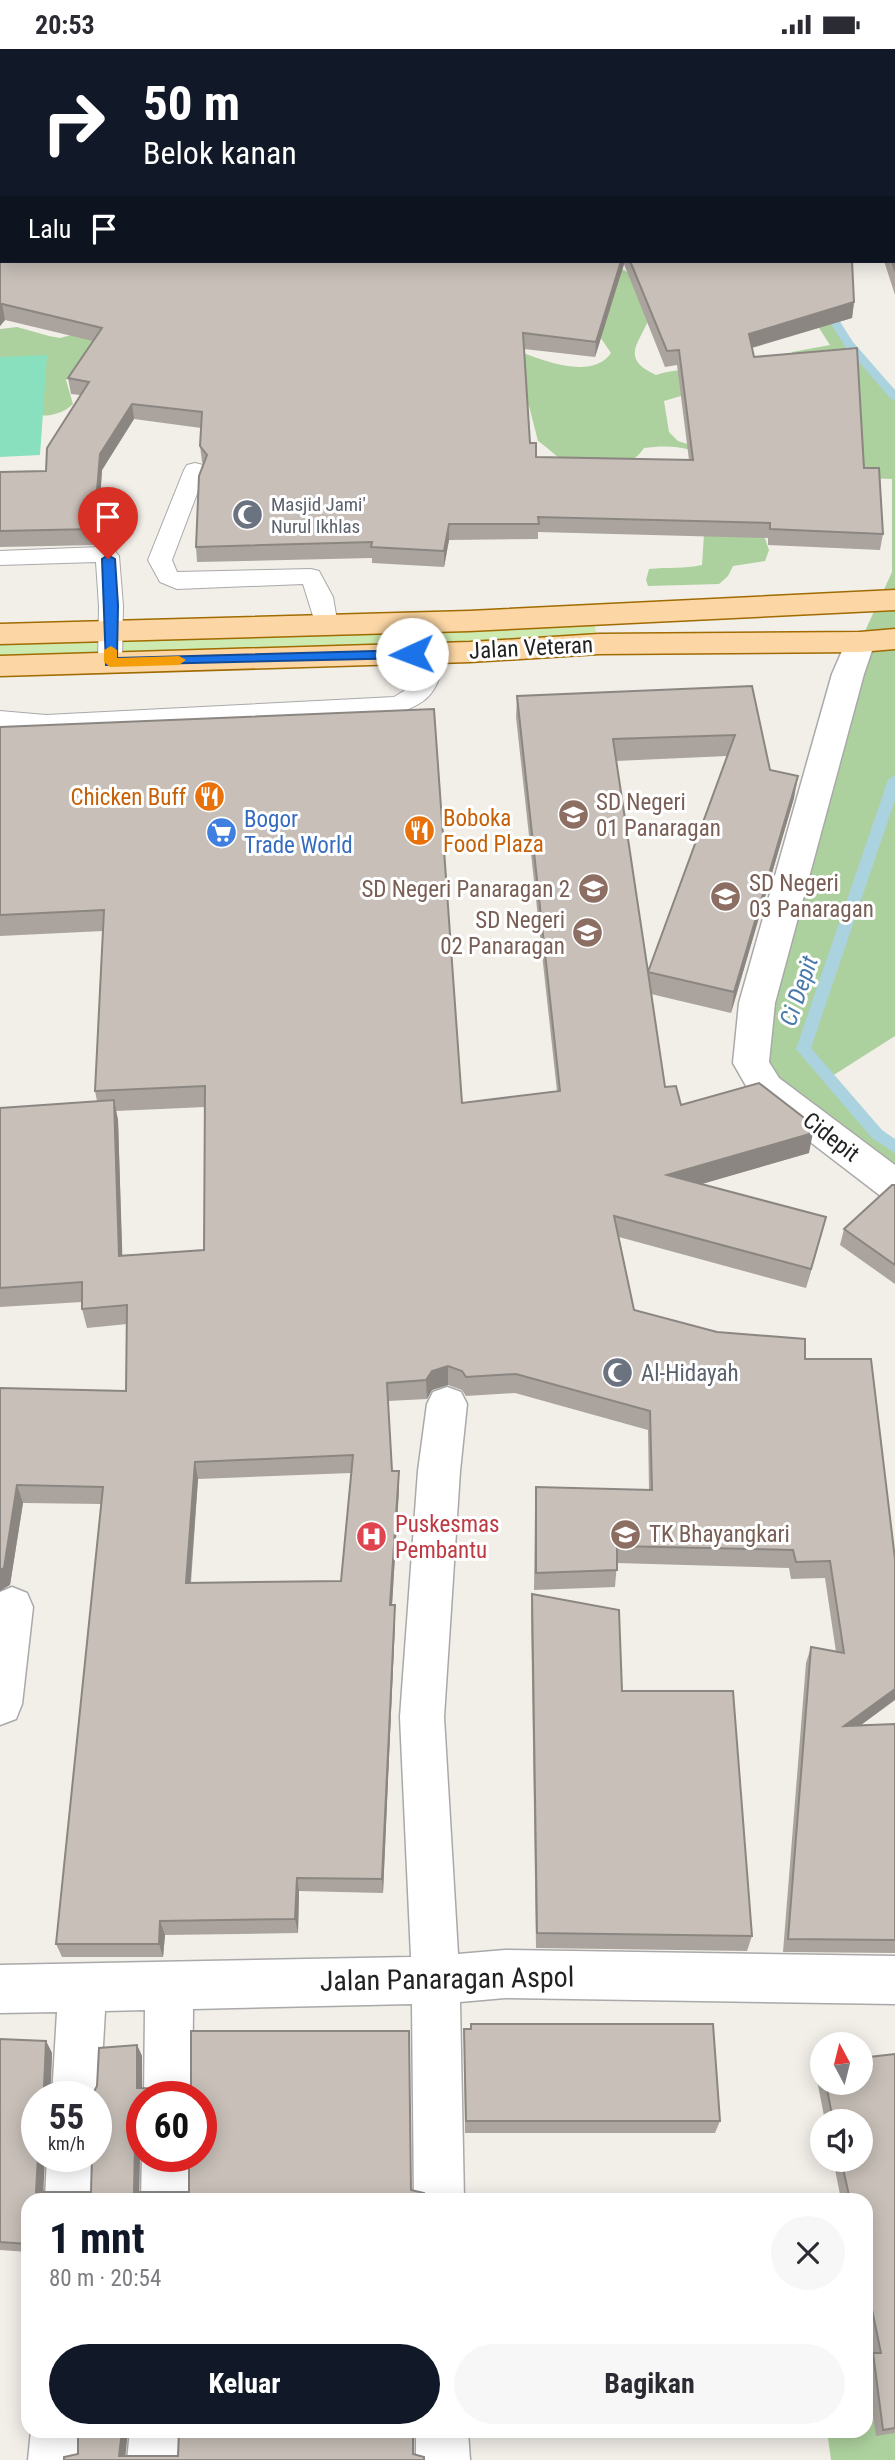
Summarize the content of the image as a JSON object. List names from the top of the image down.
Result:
{
  "streets": {
    "main road": ["Jalan Veteran"],
    "street": ["Cidepit", "Jalan Panaragan Aspol"]
  },
  "crossings": [
    ["Jalan Veteran", "Cidepit"]
  ],
  "water": ["Ci Depit"],
  "places": {
    "mosque": ["Masjid Jami' Nurul Ikhlas", "Al-Hidayah"],
    "restaurant": ["Chicken Buff", "Boboka Food Plaza"],
    "school or university": [
      "SD Negeri 01 Panaragan",
      "SD Negeri Panaragan 2",
      "SD Negeri 03 Panaragan",
      "SD Negeri 02 Panaragan",
      "TK Bhayangkari"
    ],
    "supermarket": ["Bogor Trade World"],
    "hospital": ["Puskesmas Pembantu"]
  },
  "north": "top",
  "page": {
    "status": "20:53",
    "turn": ["50 m", "Belok kanan"],
    "then": "Lalu",
    "speed": "55 km/h",
    "limit": "60",
    "heading": ["1 mnt", "80 m · 20:54"],
    "buttons": ["Keluar", "Bagikan"]
  }
}
